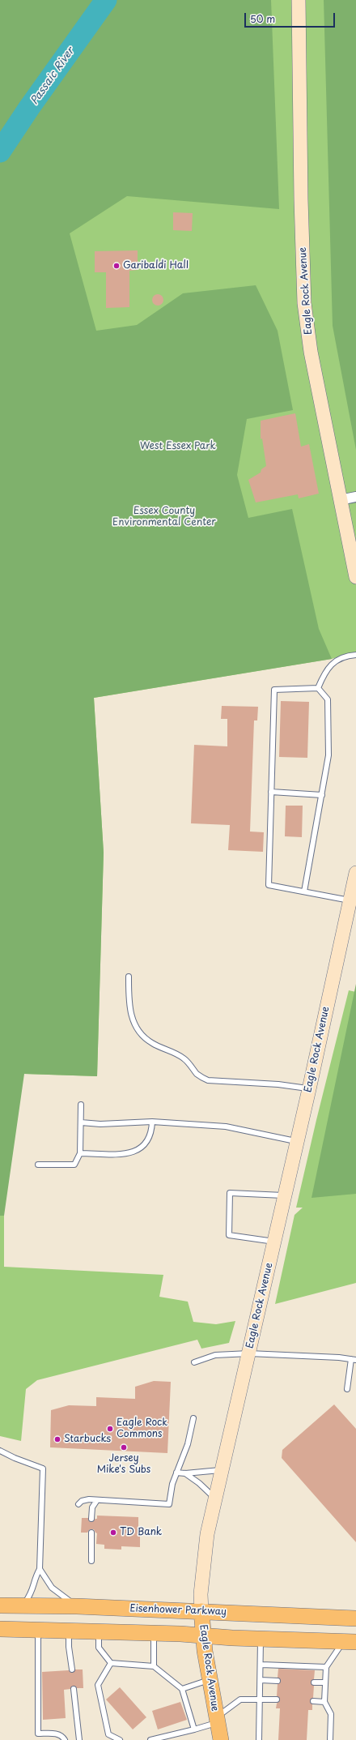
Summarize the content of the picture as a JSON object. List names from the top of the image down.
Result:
{
  "streets": {
    "main road": ["Eagle Rock Avenue", "Eisenhower Parkway"]
  },
  "crossings": [
    ["Eagle Rock Avenue", "Eisenhower Parkway"]
  ],
  "water": ["Passaic River"],
  "parks": ["West Essex Park", "Essex County Environmental Center"],
  "places": [
    "Garibaldi Hall",
    "Eagle Rock Commons",
    "Starbucks",
    "Jersey Mike's Subs",
    "TD Bank"
  ],
  "scale_bar": "50 m"
}
